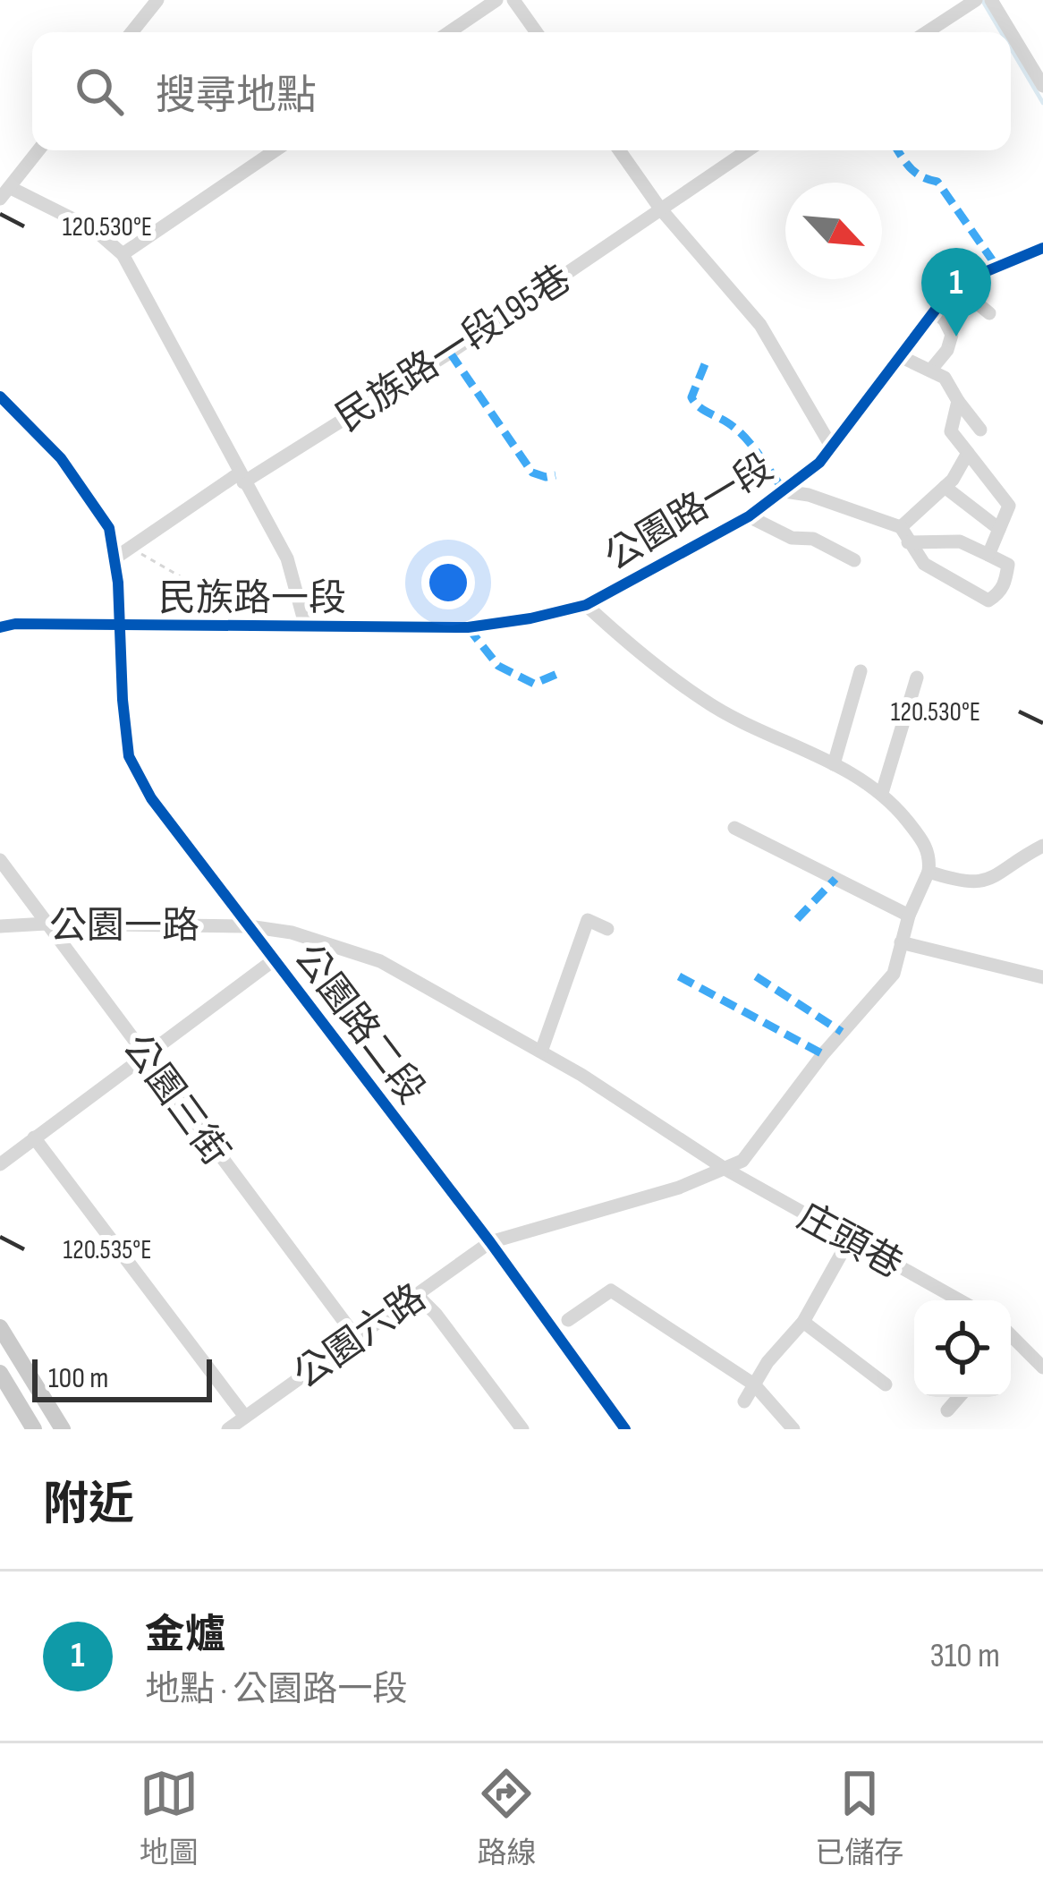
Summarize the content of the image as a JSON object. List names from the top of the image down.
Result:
{
  "streets": {
    "street": [
      "民族路一段195巷",
      "公園路一段",
      "民族路一段",
      "公園一路",
      "公園路二段",
      "公園三街",
      "庄頭巷",
      "公園六路"
    ]
  },
  "crossings": [
    ["民族路一段195巷", "民族路一段"],
    ["公園路一段", "民族路一段"],
    ["民族路一段", "公園路二段"],
    ["公園一路", "公園路二段"],
    ["公園一路", "公園三街"],
    ["公園一路", "庄頭巷"],
    ["公園路二段", "公園六路"],
    ["公園三街", "公園六路"]
  ],
  "scale_bar": "100 m",
  "north": "bottom right",
  "page": {
    "search": "搜尋地點",
    "pins": "1",
    "scale": "100 m",
    "heading": "附近",
    "list": [
      {
        "mark": "1",
        "name": "金爐",
        "note": "地點 · 公園路一段",
        "value": "310 m"
      }
    ],
    "nav": ["地圖", "路線", "已儲存"]
  },
  "coordinates": ["120.530°E", "120.535°E"]
}
